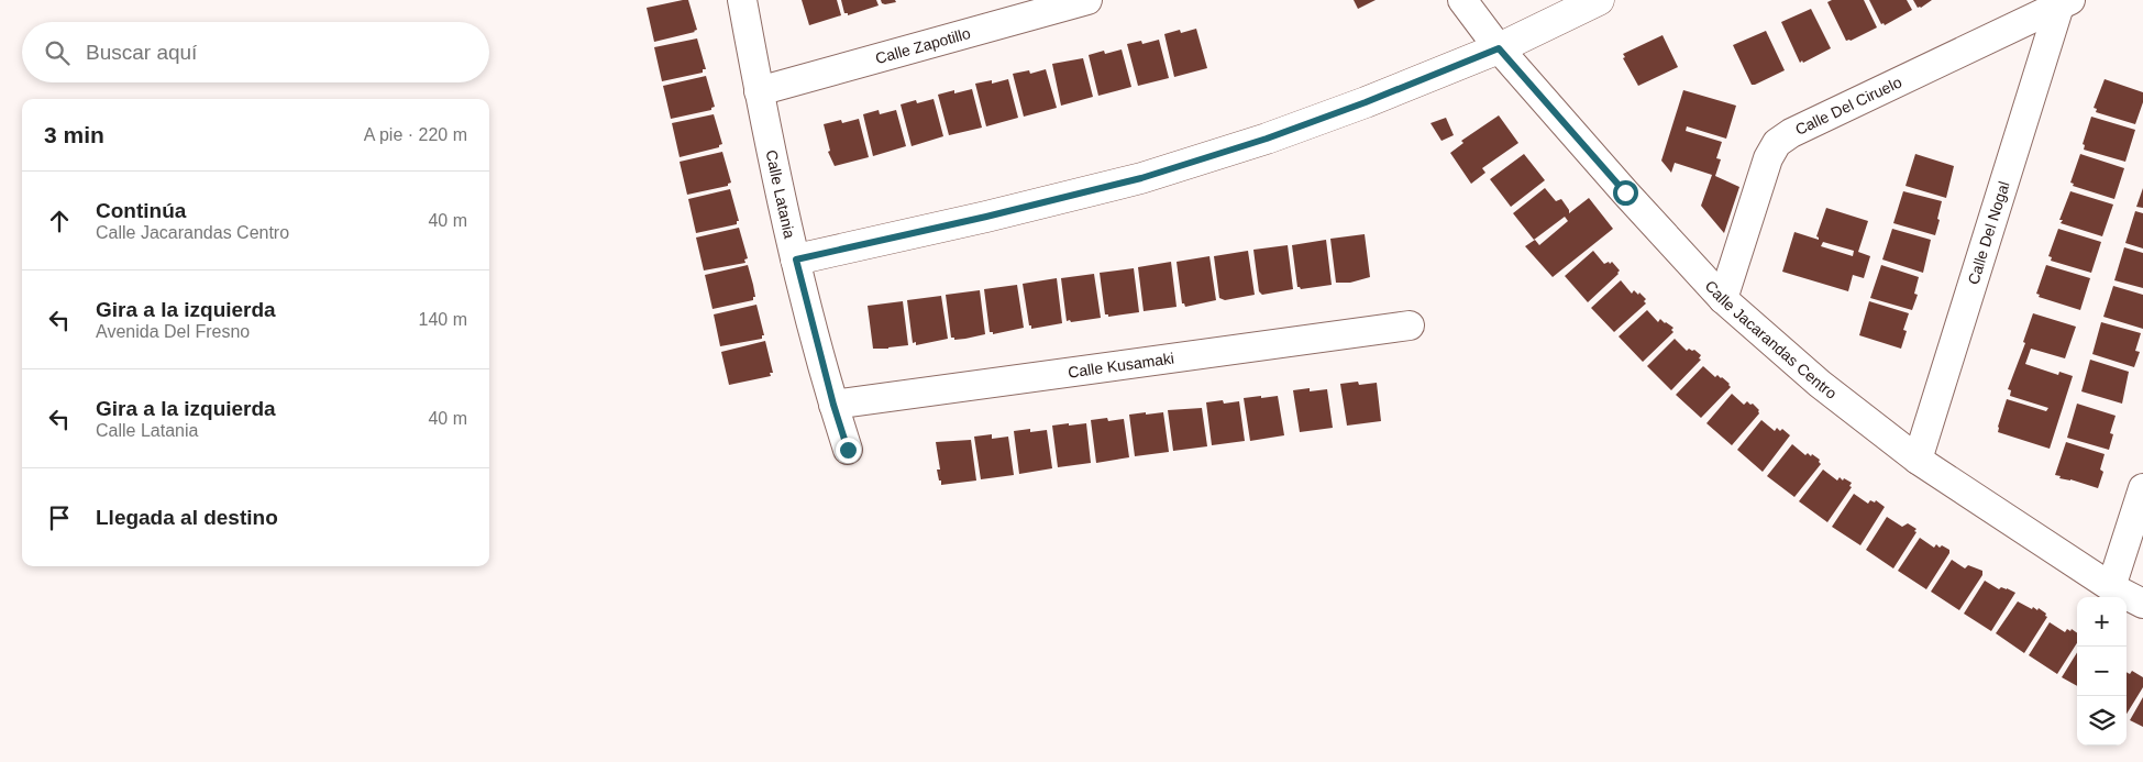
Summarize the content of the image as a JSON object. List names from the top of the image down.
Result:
{
  "streets": {
    "street": [
      "Calle Zapotillo",
      "Calle Del Ciruelo",
      "Calle Latania",
      "Calle Del Nogal",
      "Calle Jacarandas Centro",
      "Calle Kusamaki"
    ]
  },
  "crossings": [
    ["Calle Zapotillo", "Calle Latania"],
    ["Calle Del Ciruelo", "Calle Del Nogal"],
    ["Calle Del Ciruelo", "Calle Jacarandas Centro"],
    ["Calle Latania", "Calle Kusamaki"],
    ["Calle Del Nogal", "Calle Jacarandas Centro"]
  ],
  "page": {
    "search": "Buscar aquí",
    "heading": ["3 min", "A pie · 220 m"],
    "list": [
      ["Continúa", "Calle Jacarandas Centro", "40 m"],
      ["Gira a la izquierda", "Avenida Del Fresno", "140 m"],
      ["Gira a la izquierda", "Calle Latania", "40 m"],
      "Llegada al destino"
    ],
    "map_buttons": ["+", "−"]
  }
}
